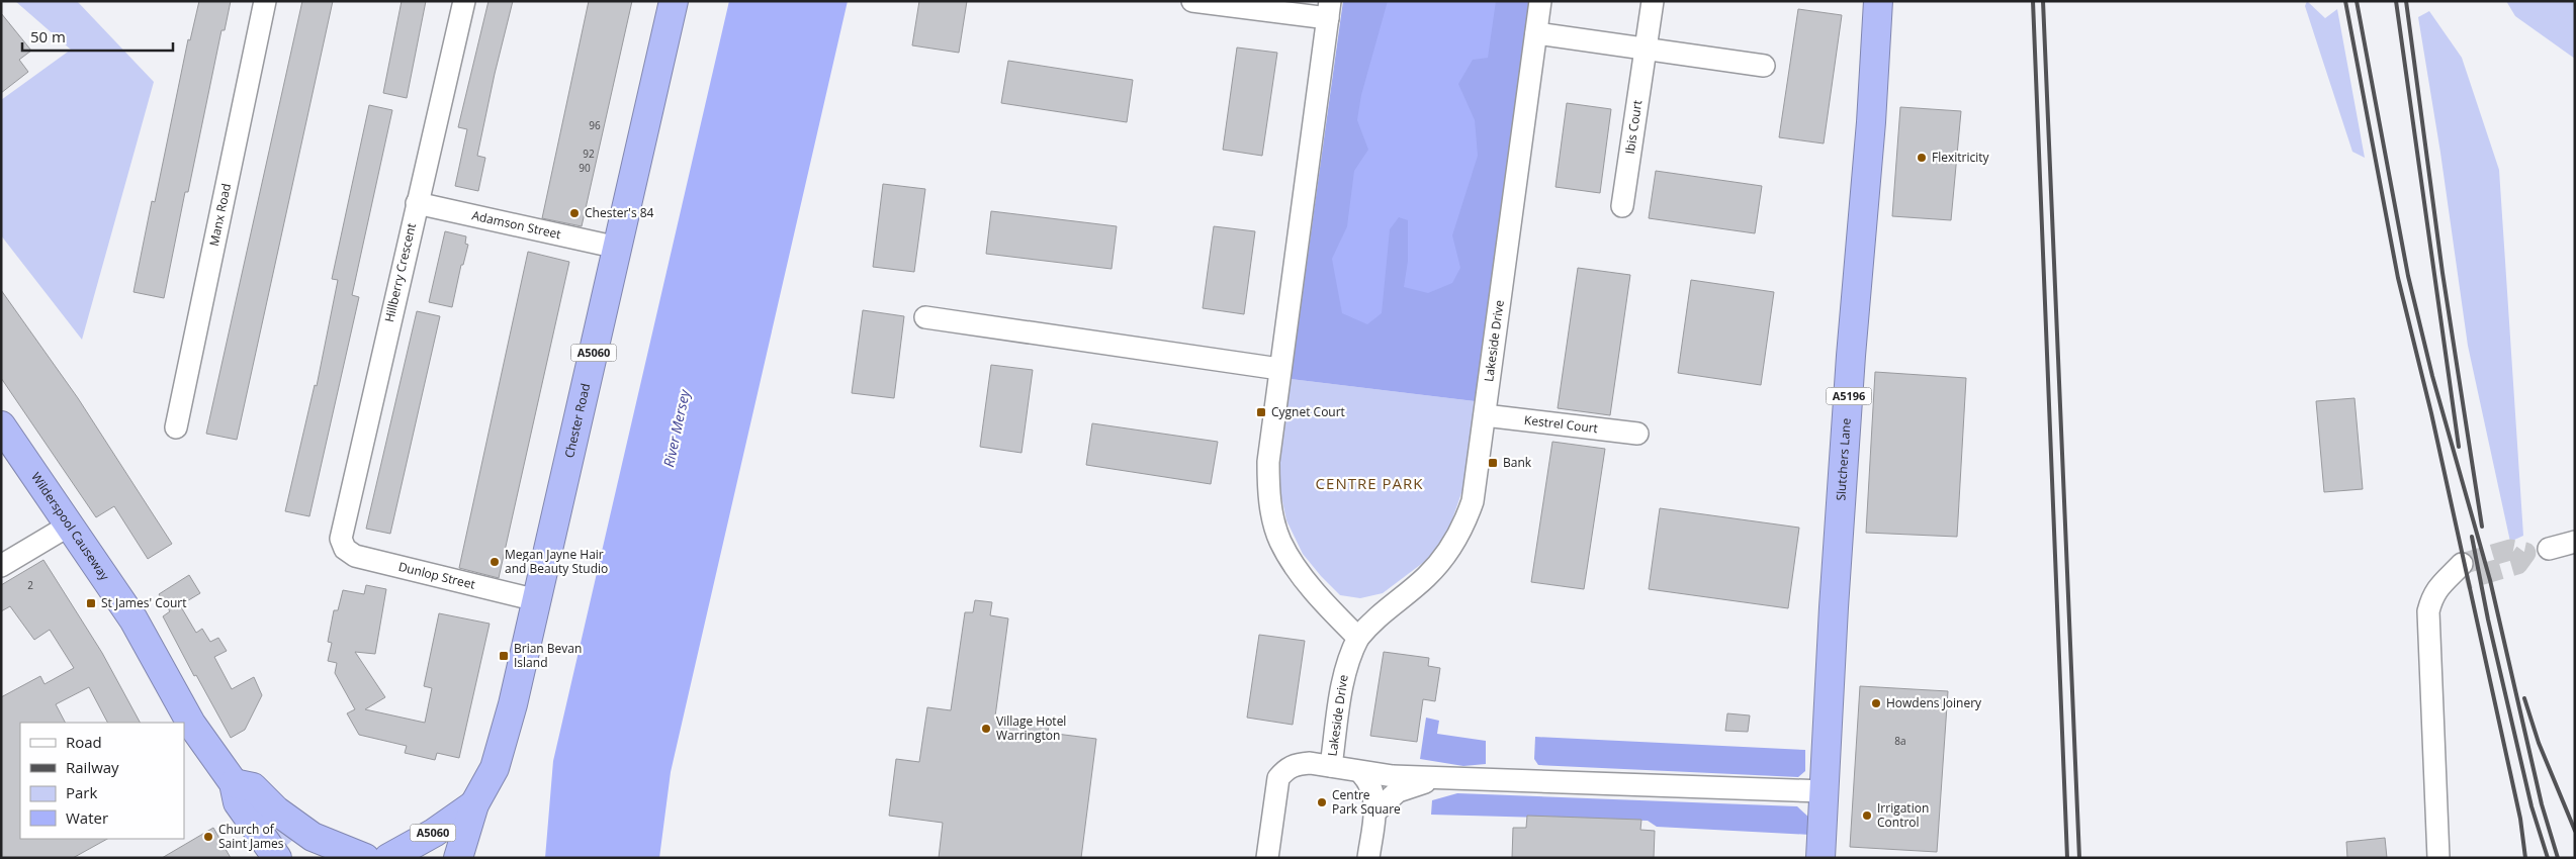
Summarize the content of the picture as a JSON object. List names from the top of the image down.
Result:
{
  "streets": {
    "highway": [
      "A5060",
      "A5196",
      "Chester Road",
      "Slutchers Lane",
      "Wilderspool Causeway"
    ],
    "street": [
      "Ibis Court",
      "Manx Road",
      "Adamson Street",
      "Hillberry Crescent",
      "Lakeside Drive",
      "Kestrel Court",
      "Dunlop Street"
    ]
  },
  "crossings": [
    ["Adamson Street", "Hillberry Crescent"],
    ["Adamson Street", "Chester Road"],
    ["Hillberry Crescent", "Dunlop Street"],
    ["Lakeside Drive", "Kestrel Court"],
    ["Chester Road", "Dunlop Street"]
  ],
  "districts": ["CENTRE PARK"],
  "water": ["River Mersey"],
  "places": {
    "other": [
      "Flexitricity",
      "Chester's 84",
      "Megan Jayne Hair and Beauty Studio",
      "Howdens Joinery",
      "Village Hotel Warrington",
      "Centre Park Square",
      "Irrigation Control",
      "Church of Saint James"
    ],
    "transit": [
      "Cygnet Court",
      "Bank",
      "St James' Court",
      "Brian Bevan Island"
    ]
  },
  "house_numbers": [
    "96",
    "92",
    "90",
    "2",
    "8a"
  ],
  "legend": [
    "Road",
    "Railway",
    "Park",
    "Water"
  ],
  "scale_bar": "50 m"
}
